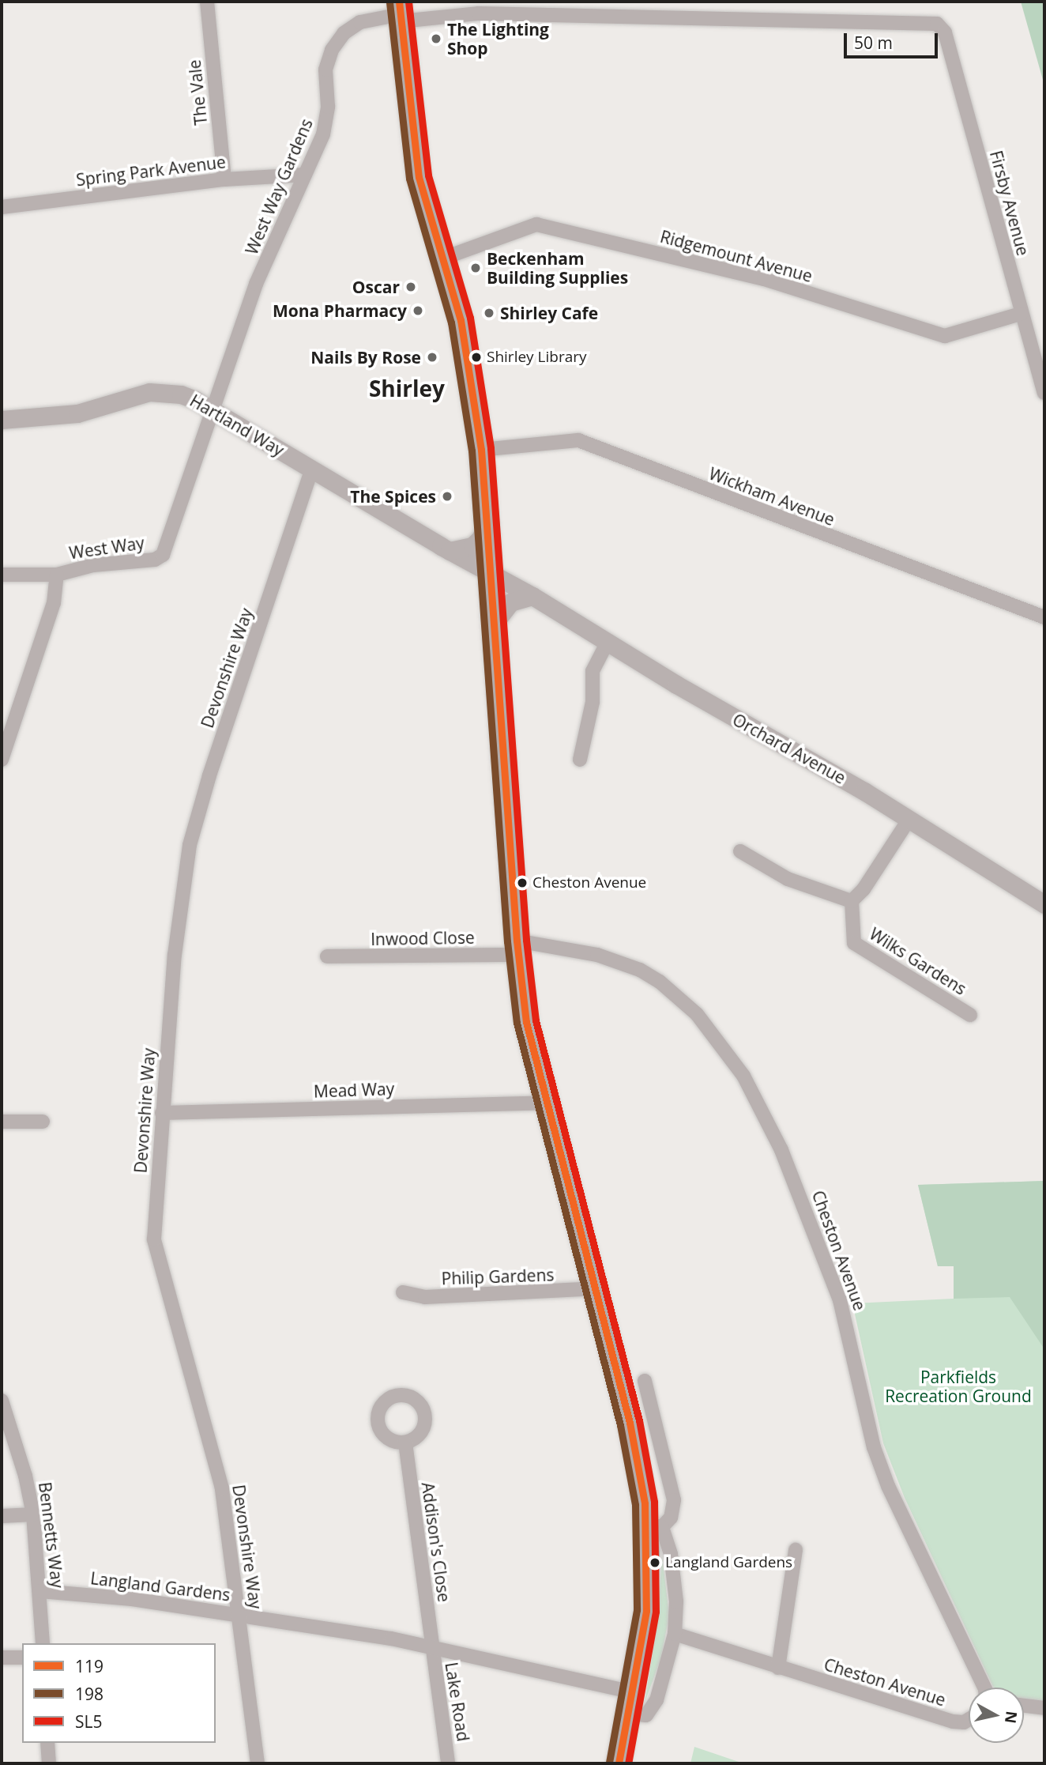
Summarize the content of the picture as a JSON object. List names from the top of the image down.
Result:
{
  "streets": {
    "street": [
      "The Vale",
      "Spring Park Avenue",
      "West Way Gardens",
      "Firsby Avenue",
      "Ridgemount Avenue",
      "Hartland Way",
      "Wickham Avenue",
      "West Way",
      "Devonshire Way",
      "Orchard Avenue",
      "Inwood Close",
      "Wilks Gardens",
      "Mead Way",
      "Cheston Avenue",
      "Philip Gardens",
      "Bennetts Way",
      "Addison's Close",
      "Langland Gardens",
      "Lake Road"
    ]
  },
  "crossings": [
    ["The Vale", "Spring Park Avenue"],
    ["Spring Park Avenue", "West Way Gardens"],
    ["West Way Gardens", "Firsby Avenue"],
    ["West Way Gardens", "Hartland Way"],
    ["West Way Gardens", "West Way"],
    ["Firsby Avenue", "Ridgemount Avenue"],
    ["Hartland Way", "West Way"],
    ["Hartland Way", "Devonshire Way"],
    ["Hartland Way", "Orchard Avenue"],
    ["Devonshire Way", "Mead Way"],
    ["Devonshire Way", "Langland Gardens"],
    ["Inwood Close", "Cheston Avenue"],
    ["Bennetts Way", "Langland Gardens"],
    ["Addison's Close", "Langland Gardens"],
    ["Addison's Close", "Lake Road"],
    ["Langland Gardens", "Lake Road"]
  ],
  "districts": ["Shirley"],
  "parks": ["Parkfields Recreation Ground"],
  "places": [
    "The Lighting Shop",
    "Beckenham Building Supplies",
    "Oscar",
    "Mona Pharmacy",
    "Shirley Cafe",
    "Nails By Rose",
    "Shirley Library",
    "The Spices",
    "Cheston Avenue",
    "Langland Gardens"
  ],
  "lines": ["transit line 119", "transit line SL5", "transit line 198"],
  "legend": ["119", "198", "SL5"],
  "scale_bar": "50 m",
  "north": "right"
}
